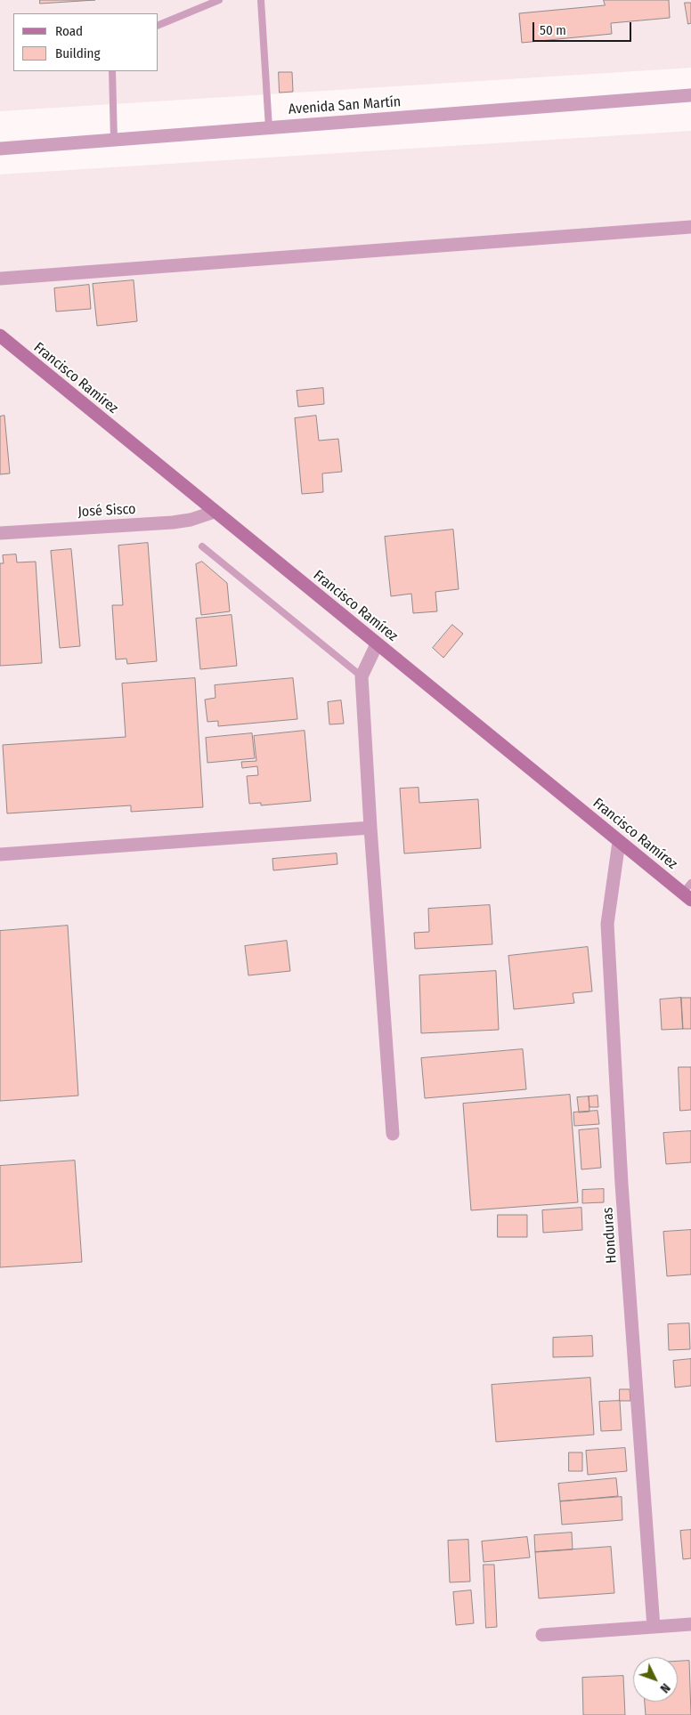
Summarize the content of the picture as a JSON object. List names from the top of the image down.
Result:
{
  "streets": {
    "street": [
      "Avenida San Martín",
      "Francisco Ramírez",
      "José Sisco",
      "Honduras"
    ]
  },
  "crossings": [
    ["Francisco Ramírez", "José Sisco"],
    ["Francisco Ramírez", "Honduras"]
  ],
  "legend": ["Road", "Building"],
  "scale_bar": "50 m",
  "north": "bottom right"
}
